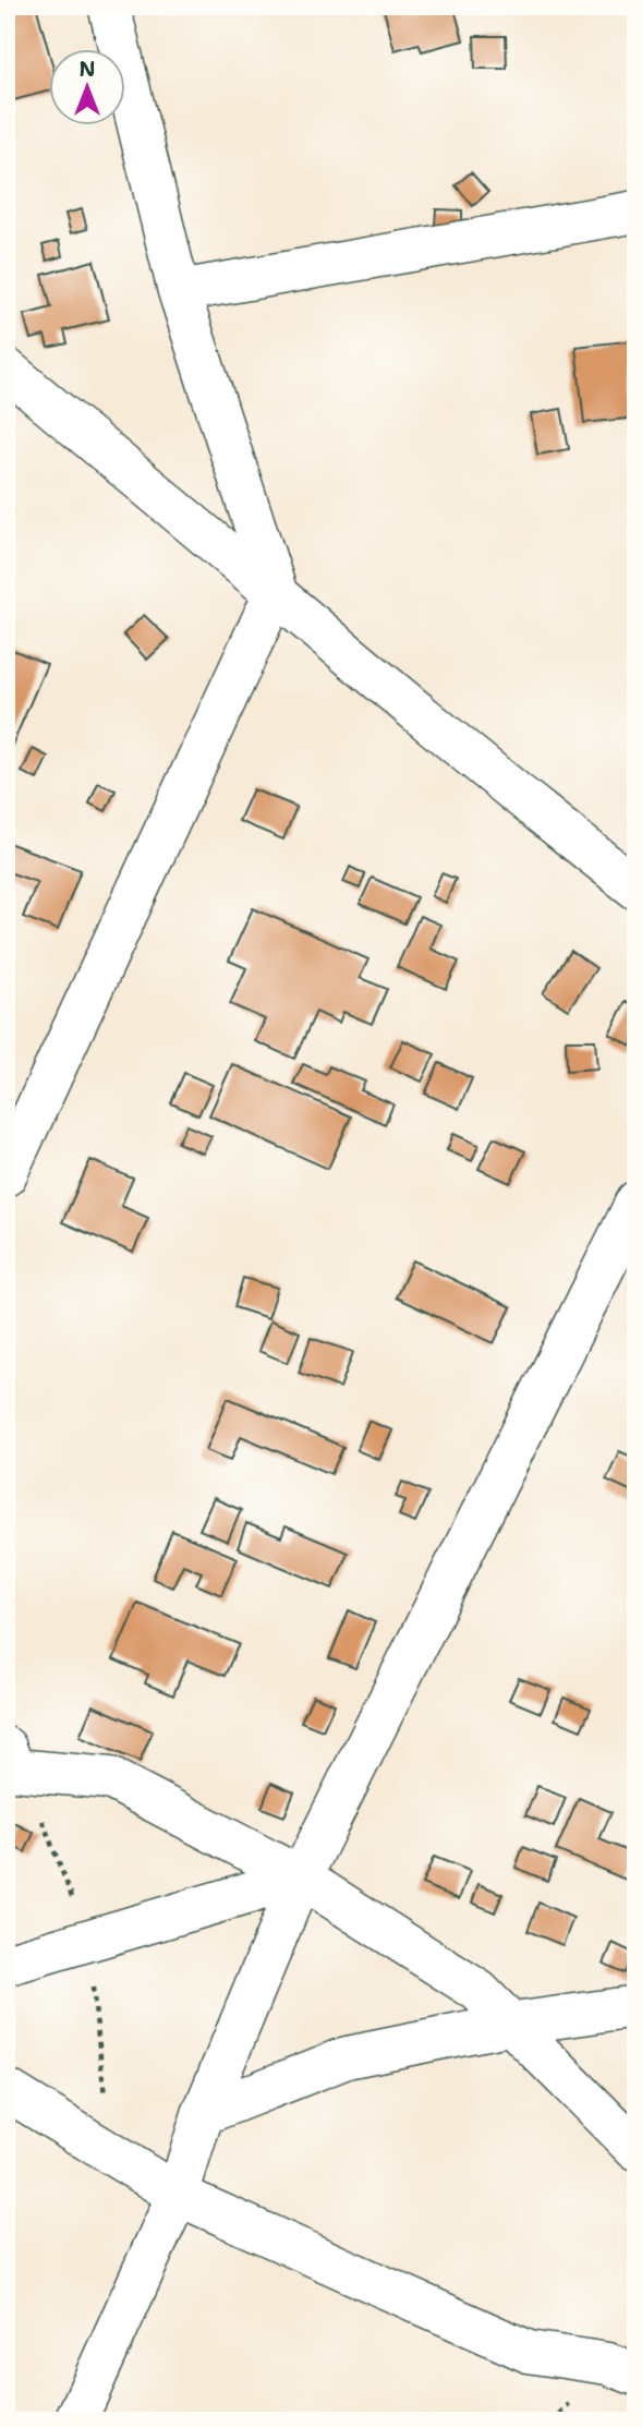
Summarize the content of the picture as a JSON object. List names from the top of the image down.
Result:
{
  "north": "top"
}
